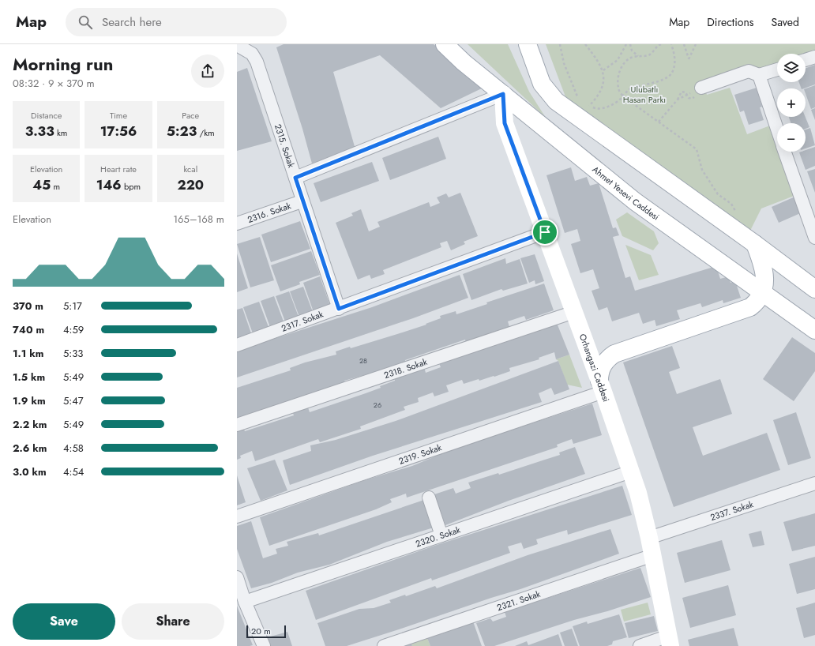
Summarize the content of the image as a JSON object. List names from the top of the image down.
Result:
{
  "streets": {
    "main road": ["Ahmet Yesevi Caddesi", "Orhangazi Caddesi"],
    "street": [
      "2315. Sokak",
      "2316. Sokak",
      "2317. Sokak",
      "2318. Sokak",
      "2319. Sokak",
      "2337. Sokak",
      "2320. Sokak",
      "2321. Sokak"
    ]
  },
  "crossings": [
    ["2315. Sokak", "2316. Sokak"],
    ["2315. Sokak", "2317. Sokak"],
    ["Ahmet Yesevi Caddesi", "Orhangazi Caddesi"],
    ["2317. Sokak", "Orhangazi Caddesi"],
    ["Orhangazi Caddesi", "2318. Sokak"],
    ["Orhangazi Caddesi", "2319. Sokak"],
    ["Orhangazi Caddesi", "2337. Sokak"],
    ["Orhangazi Caddesi", "2320. Sokak"],
    ["Orhangazi Caddesi", "2321. Sokak"]
  ],
  "parks": ["Ulubatlı Hasan Parkı"],
  "house_numbers": ["28", "26"],
  "scale_bar": "20 m",
  "page": {
    "header": "Map",
    "search": "Search here",
    "nav": ["Map", "Directions", "Saved"],
    "heading": ["Morning run", "08:32 · 9 × 370 m"],
    "map_buttons": ["+", "−"],
    "stats": [
      ["Distance", "3.33 km"],
      ["Time", "17:56"],
      ["Pace", "5:23 /km"],
      ["Elevation", "45 m"],
      ["Heart rate", "146 bpm"],
      ["kcal", "220"]
    ],
    "chart": ["Elevation", "165–168 m"],
    "list": [
      {
        "name": "370 m",
        "note": "5:17"
      },
      {
        "name": "740 m",
        "note": "4:59"
      },
      {
        "name": "1.1 km",
        "note": "5:33"
      },
      {
        "name": "1.5 km",
        "note": "5:49"
      },
      {
        "name": "1.9 km",
        "note": "5:47"
      },
      {
        "name": "2.2 km",
        "note": "5:49"
      },
      {
        "name": "2.6 km",
        "note": "4:58"
      },
      {
        "name": "3.0 km",
        "note": "4:54"
      }
    ],
    "buttons": ["Save", "Share"],
    "scale": "20 m"
  }
}
